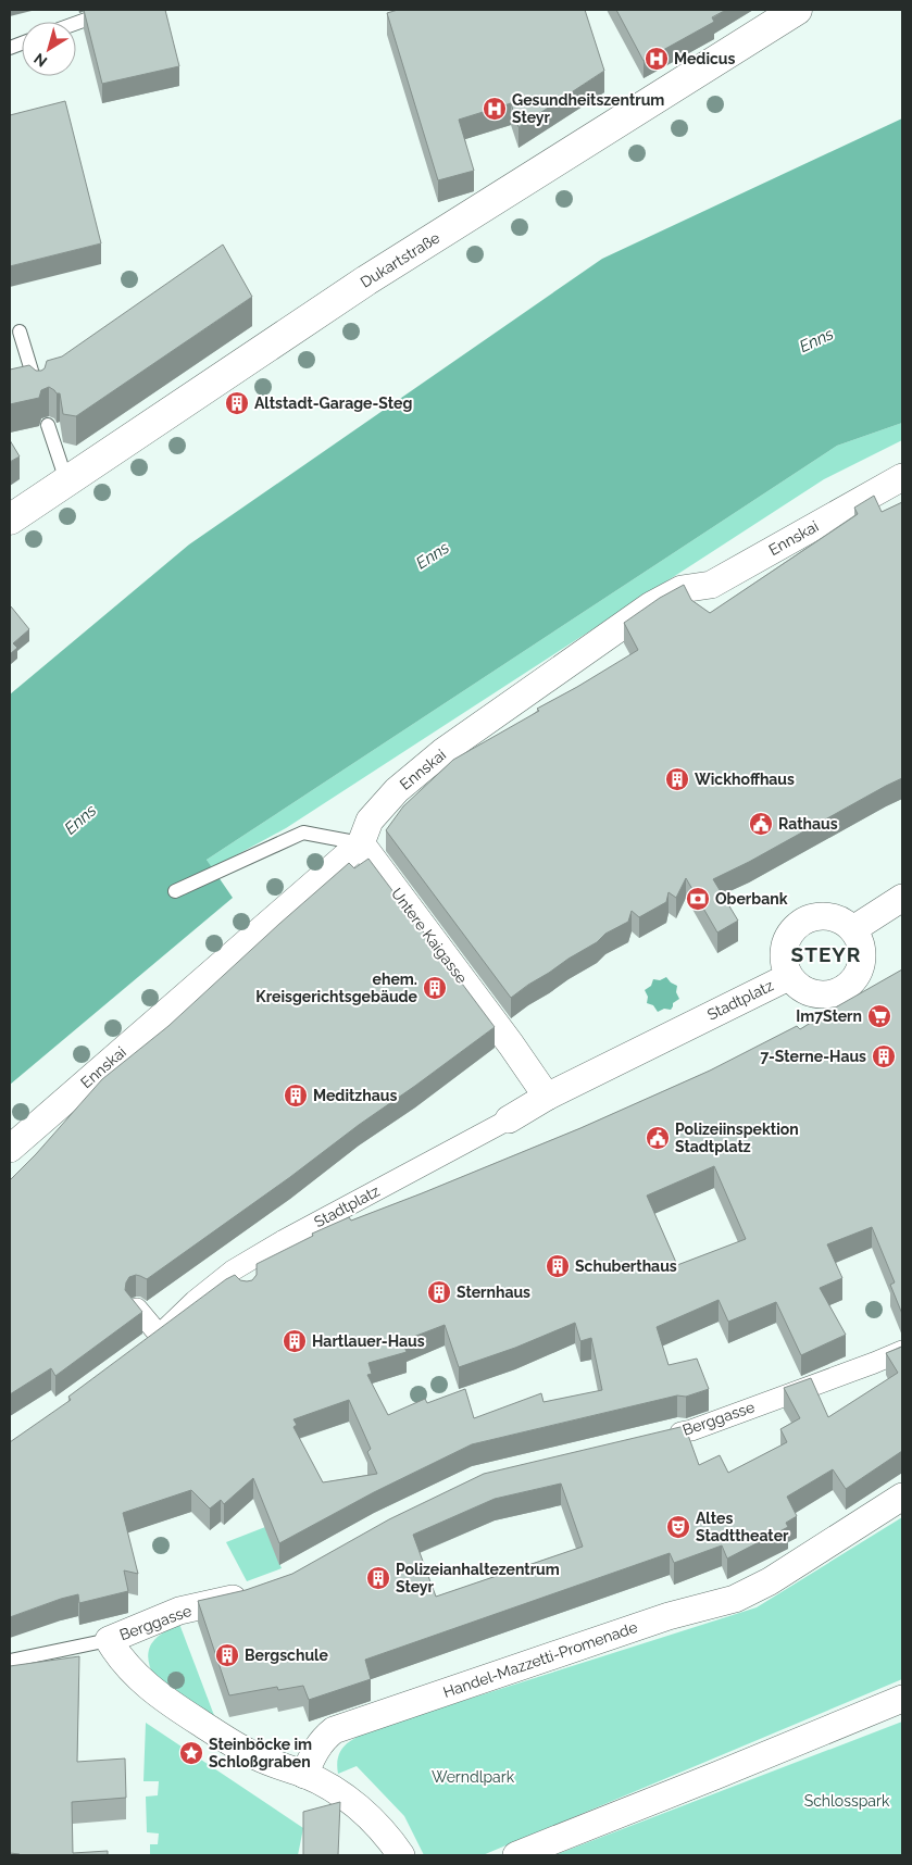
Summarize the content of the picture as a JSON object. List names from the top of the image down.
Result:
{
  "streets": {
    "street": [
      "Dukartstraße",
      "Ennskai",
      "Untere Kaigasse",
      "Stadtplatz",
      "Berggasse",
      "Handel-Mazzetti-Promenade"
    ]
  },
  "crossings": [
    ["Ennskai", "Untere Kaigasse"],
    ["Untere Kaigasse", "Stadtplatz"]
  ],
  "districts": ["STEYR"],
  "water": ["Enns"],
  "parks": ["Werndlpark", "Schlosspark"],
  "places": {
    "hospital": ["Medicus", "Gesundheitszentrum Steyr"],
    "building": [
      "Altstadt-Garage-Steg",
      "Wickhoffhaus",
      "ehem. Kreisgerichtsgebäude",
      "7-Sterne-Haus",
      "Meditzhaus",
      "Schuberthaus",
      "Sternhaus",
      "Hartlauer-Haus",
      "Polizeianhaltezentrum Steyr",
      "Bergschule"
    ],
    "public building": ["Rathaus", "Polizeiinspektion Stadtplatz"],
    "bank": ["Oberbank"],
    "supermarket": ["Im7Stern"],
    "theatre": ["Altes Stadttheater"],
    "place": ["Steinböcke im Schloßgraben"]
  },
  "north": "bottom left"
}
